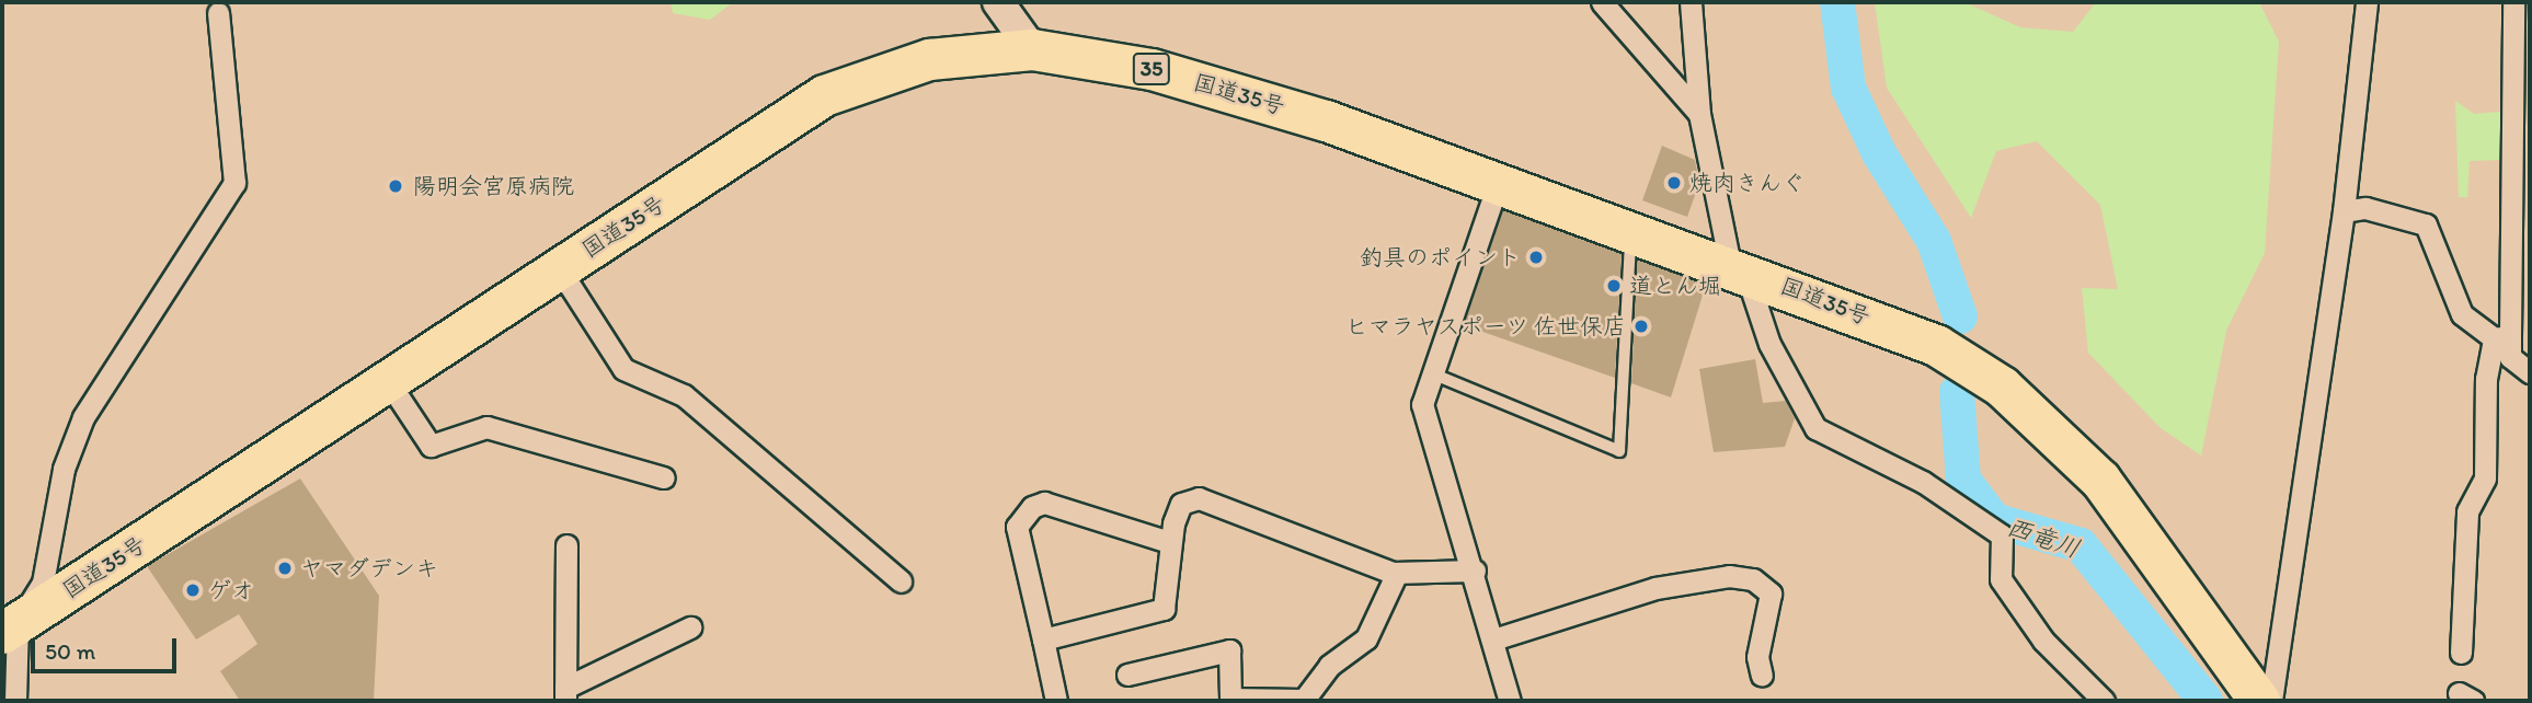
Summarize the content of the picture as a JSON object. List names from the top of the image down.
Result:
{
  "streets": {
    "highway": ["35", "国道35号"]
  },
  "water": ["西竜川"],
  "places": [
    "焼肉きんぐ",
    "陽明会宮原病院",
    "釣具のポイント",
    "道とん堀",
    "ヒマラヤスポーツ 佐世保店",
    "ヤマダデンキ",
    "ゲオ"
  ],
  "scale_bar": "50 m"
}
